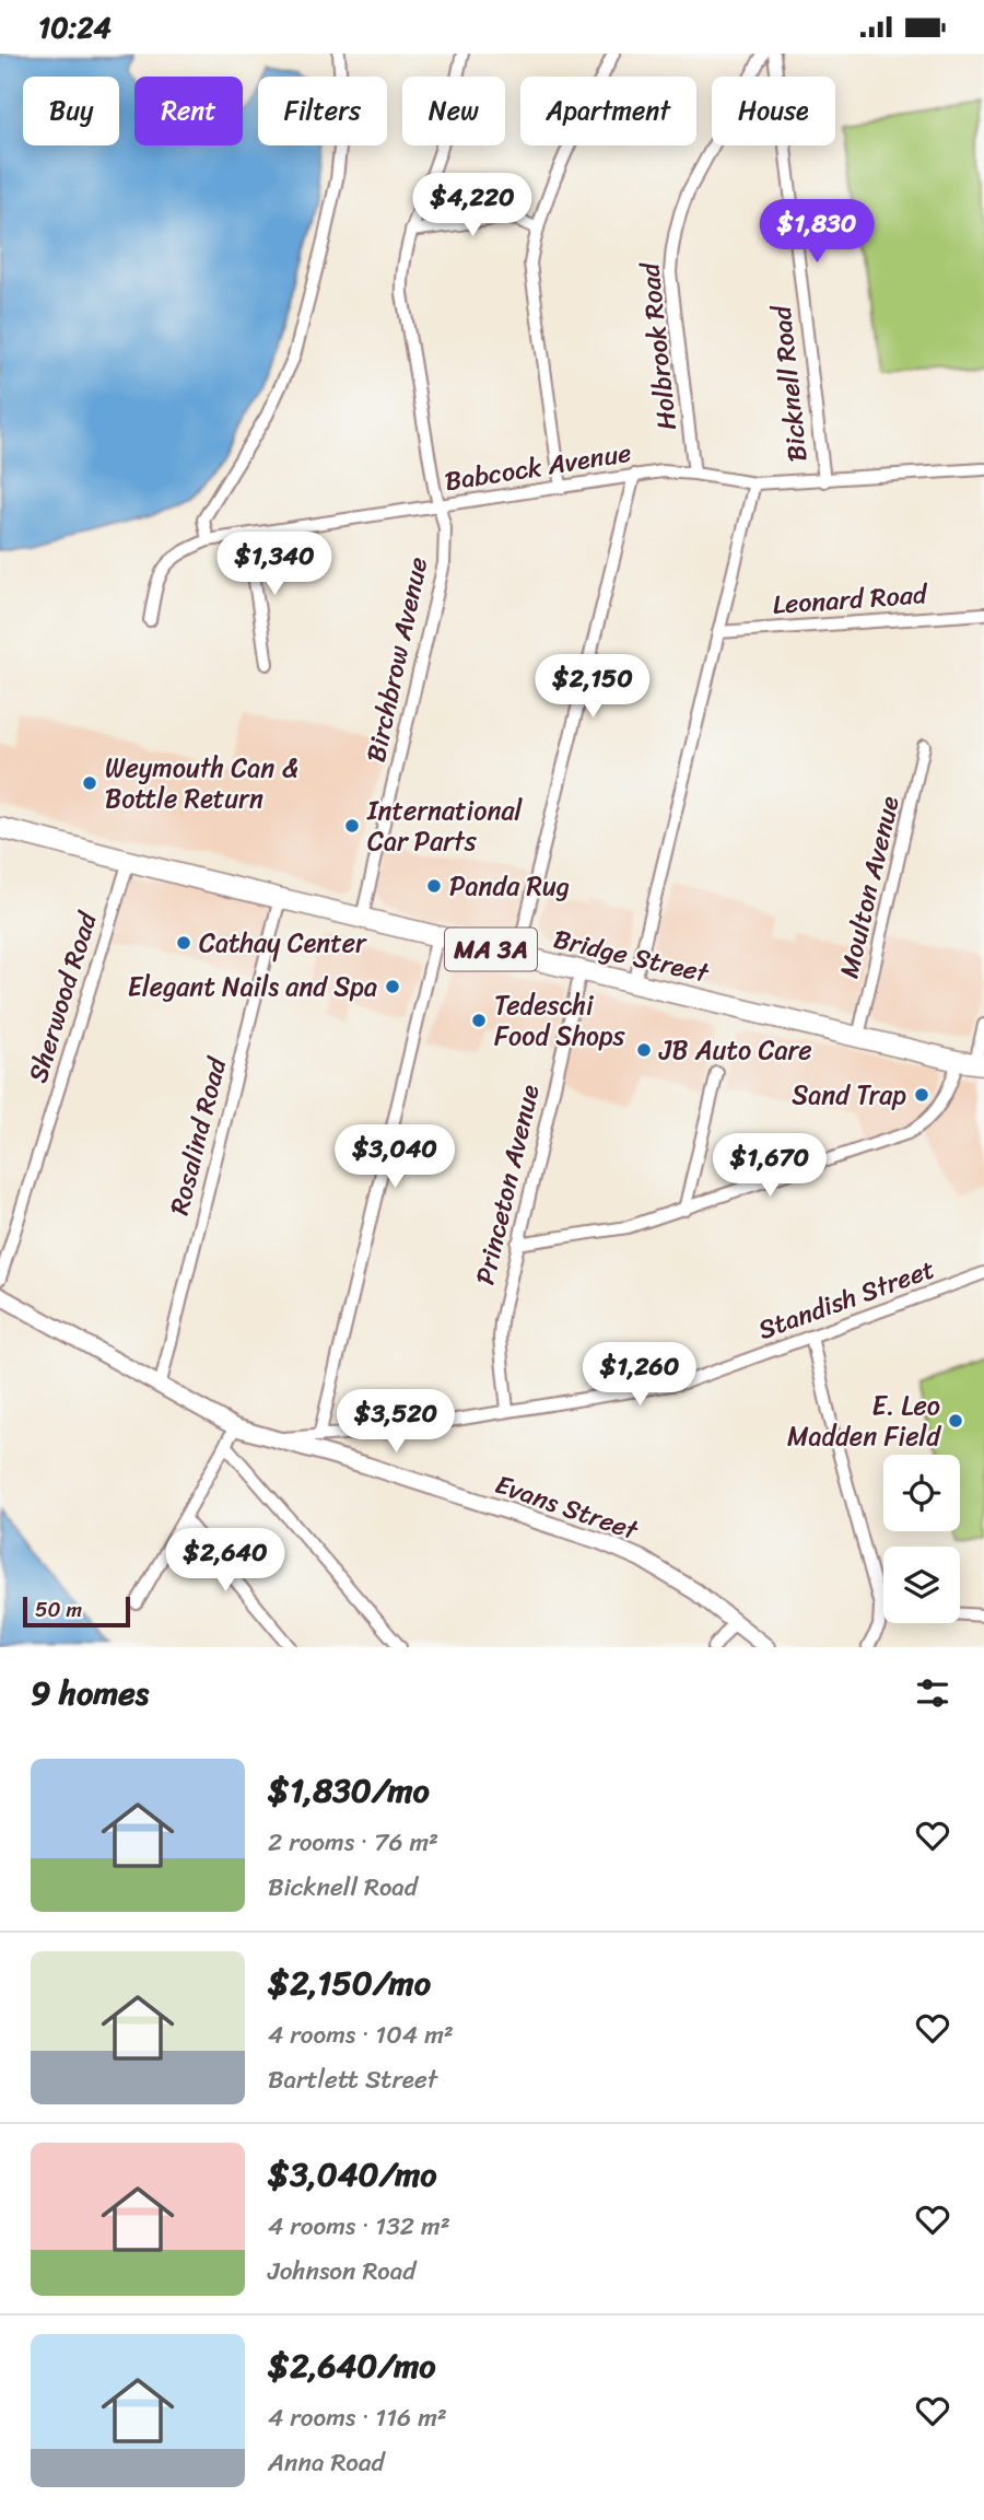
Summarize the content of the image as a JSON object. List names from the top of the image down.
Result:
{
  "streets": {
    "main road": ["MA 3A", "Bridge Street"],
    "street": [
      "Holbrook Road",
      "Bicknell Road",
      "Babcock Avenue",
      "Leonard Road",
      "Birchbrow Avenue",
      "Moulton Avenue",
      "Sherwood Road",
      "Rosalind Road",
      "Princeton Avenue",
      "Standish Street",
      "Evans Street"
    ]
  },
  "crossings": [
    ["Holbrook Road", "Babcock Avenue"],
    ["Bicknell Road", "Babcock Avenue"],
    ["Babcock Avenue", "Birchbrow Avenue"],
    ["Birchbrow Avenue", "Bridge Street"],
    ["Moulton Avenue", "Bridge Street"],
    ["Bridge Street", "Sherwood Road"],
    ["Bridge Street", "Rosalind Road"],
    ["Bridge Street", "Princeton Avenue"],
    ["Rosalind Road", "Evans Street"],
    ["Princeton Avenue", "Standish Street"],
    ["Standish Street", "Evans Street"]
  ],
  "places": [
    "Weymouth Can & Bottle Return",
    "International Car Parts",
    "Panda Rug",
    "Cathay Center",
    "Elegant Nails and Spa",
    "Tedeschi Food Shops",
    "JB Auto Care",
    "Sand Trap",
    "E. Leo Madden Field"
  ],
  "scale_bar": "50 m",
  "page": {
    "status": "10:24",
    "chip": [
      "Buy",
      "Rent",
      "Filters",
      "New",
      "Apartment",
      "House"
    ],
    "price": [
      "$4,220",
      "$1,830",
      "$1,340",
      "$2,150",
      "$3,040",
      "$1,670",
      "$1,260",
      "$3,520",
      "$2,640"
    ],
    "scale": "50 m",
    "heading": "9 homes",
    "list": [
      {
        "name": "$1,830/mo",
        "note": "2 rooms · 76 m² · Bicknell Road"
      },
      {
        "name": "$2,150/mo",
        "note": "4 rooms · 104 m² · Bartlett Street"
      },
      {
        "name": "$3,040/mo",
        "note": "4 rooms · 132 m² · Johnson Road"
      },
      {
        "name": "$2,640/mo",
        "note": "4 rooms · 116 m² · Anna Road"
      }
    ]
  }
}
